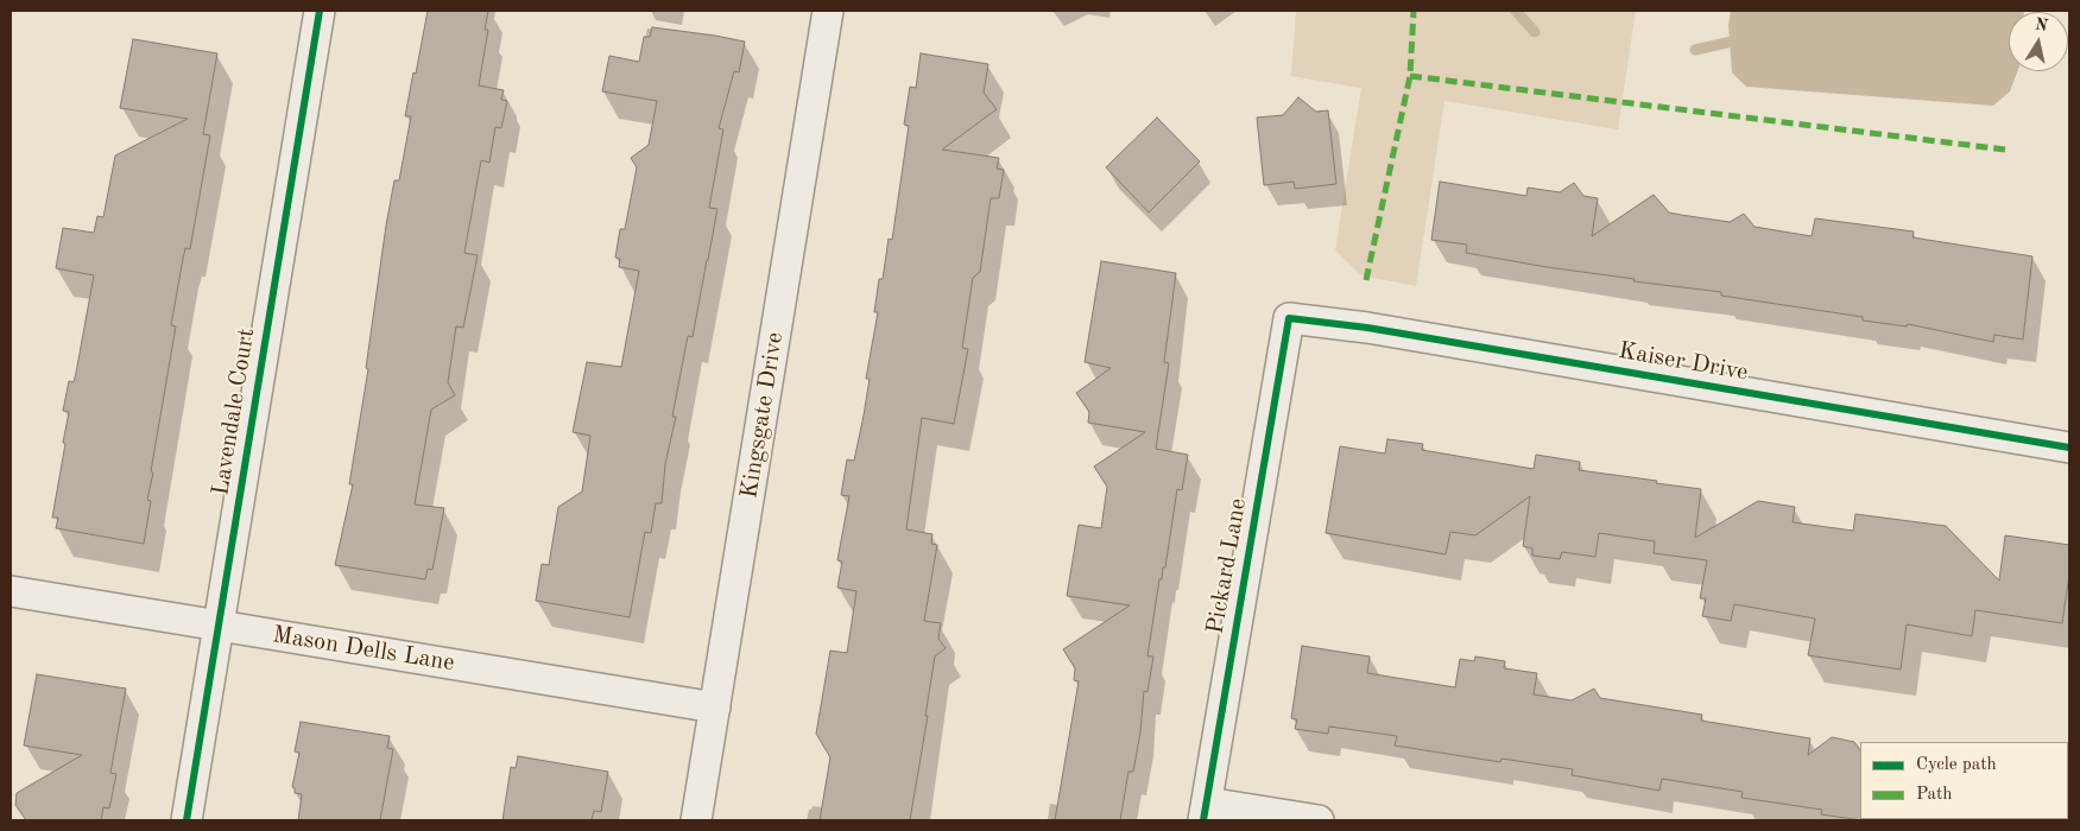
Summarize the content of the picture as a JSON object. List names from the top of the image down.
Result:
{
  "streets": {
    "street": [
      "Kaiser Drive",
      "Lavendale Court",
      "Kingsgate Drive",
      "Pickard Lane",
      "Mason Dells Lane"
    ]
  },
  "crossings": [
    ["Kaiser Drive", "Pickard Lane"],
    ["Lavendale Court", "Mason Dells Lane"],
    ["Kingsgate Drive", "Mason Dells Lane"]
  ],
  "legend": ["Cycle path", "Path"],
  "north": "top"
}
